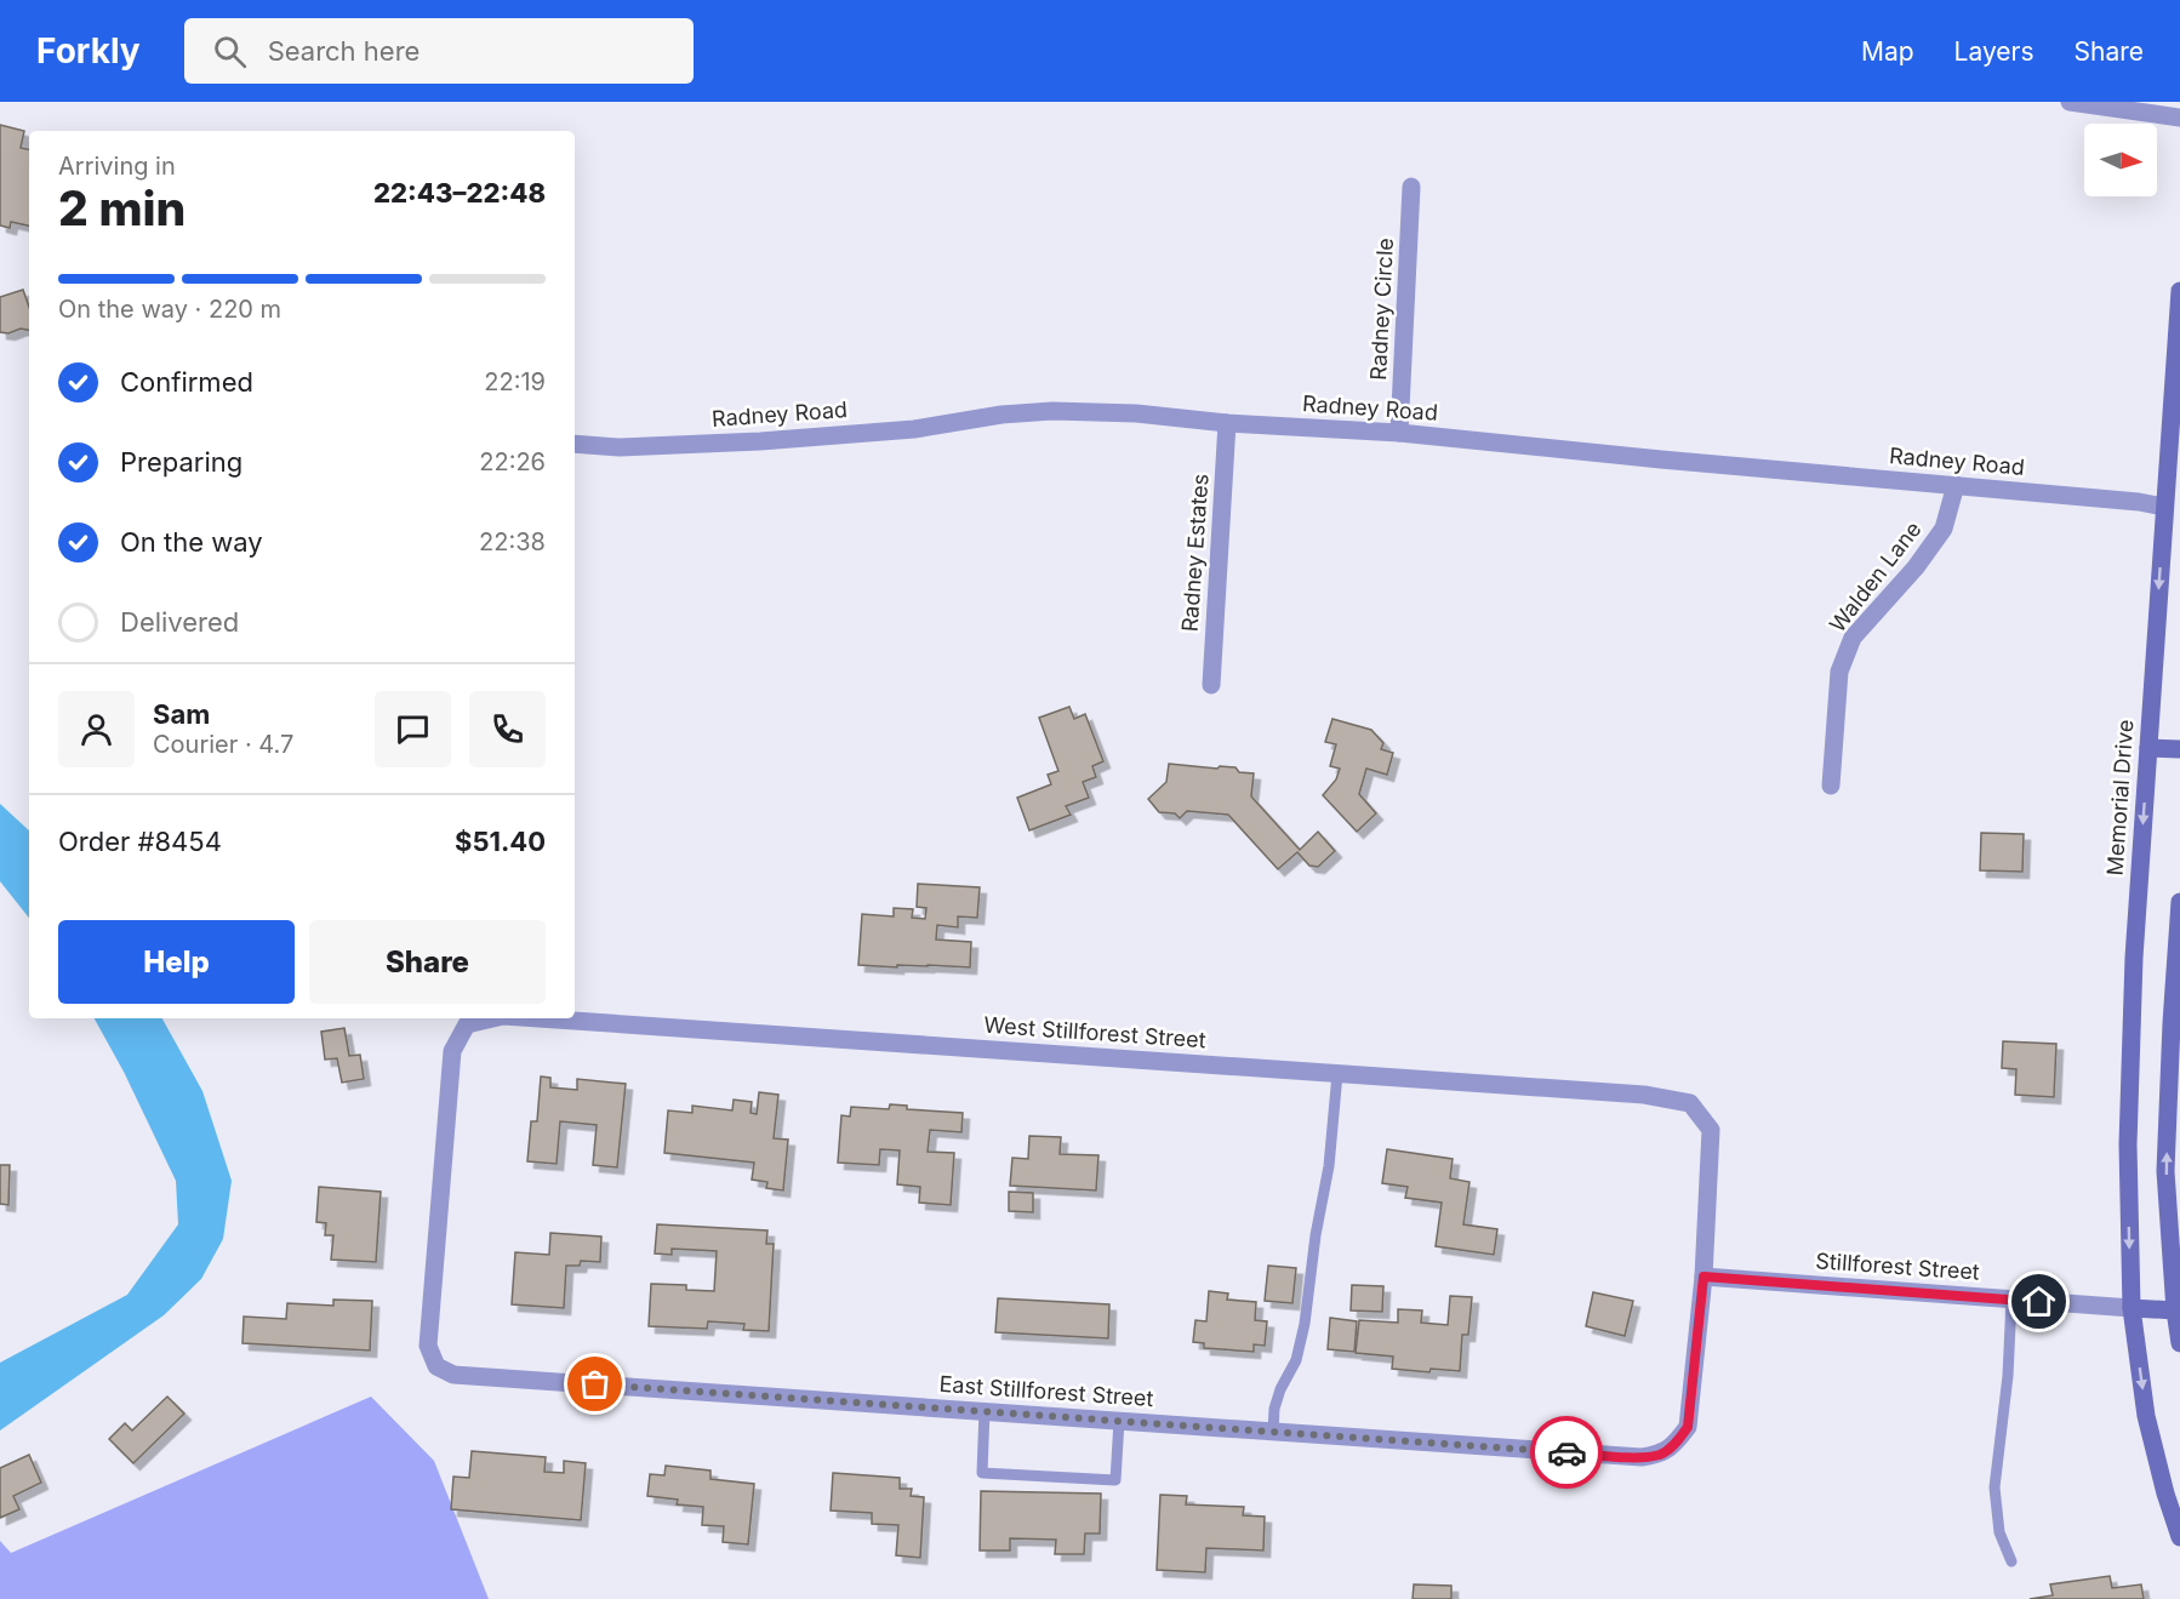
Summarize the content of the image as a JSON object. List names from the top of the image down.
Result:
{
  "streets": {
    "main road": ["Memorial Drive"],
    "street": [
      "Radney Circle",
      "Radney Road",
      "Radney Estates",
      "Walden Lane",
      "West Stillforest Street",
      "Stillforest Street",
      "East Stillforest Street"
    ]
  },
  "crossings": [
    ["Radney Circle", "Radney Road"],
    ["Radney Road", "Radney Estates"],
    ["Radney Road", "Walden Lane"],
    ["Radney Road", "Memorial Drive"],
    ["Memorial Drive", "Stillforest Street"],
    ["West Stillforest Street", "Stillforest Street"],
    ["West Stillforest Street", "East Stillforest Street"],
    ["Stillforest Street", "East Stillforest Street"]
  ],
  "north": "right",
  "page": {
    "header": "Forkly",
    "search": "Search here",
    "nav": ["Map", "Layers", "Share"],
    "heading": ["2 min", "Arriving in", "22:43–22:48"],
    "panel": [
      "Sam",
      "Courier · 4.7",
      "Order #8454",
      "$51.40"
    ],
    "bar": "On the way · 220 m",
    "list": [
      ["Confirmed", "22:19"],
      ["Preparing", "22:26"],
      ["On the way", "22:38"],
      "Delivered"
    ],
    "buttons": ["Help", "Share"]
  }
}
